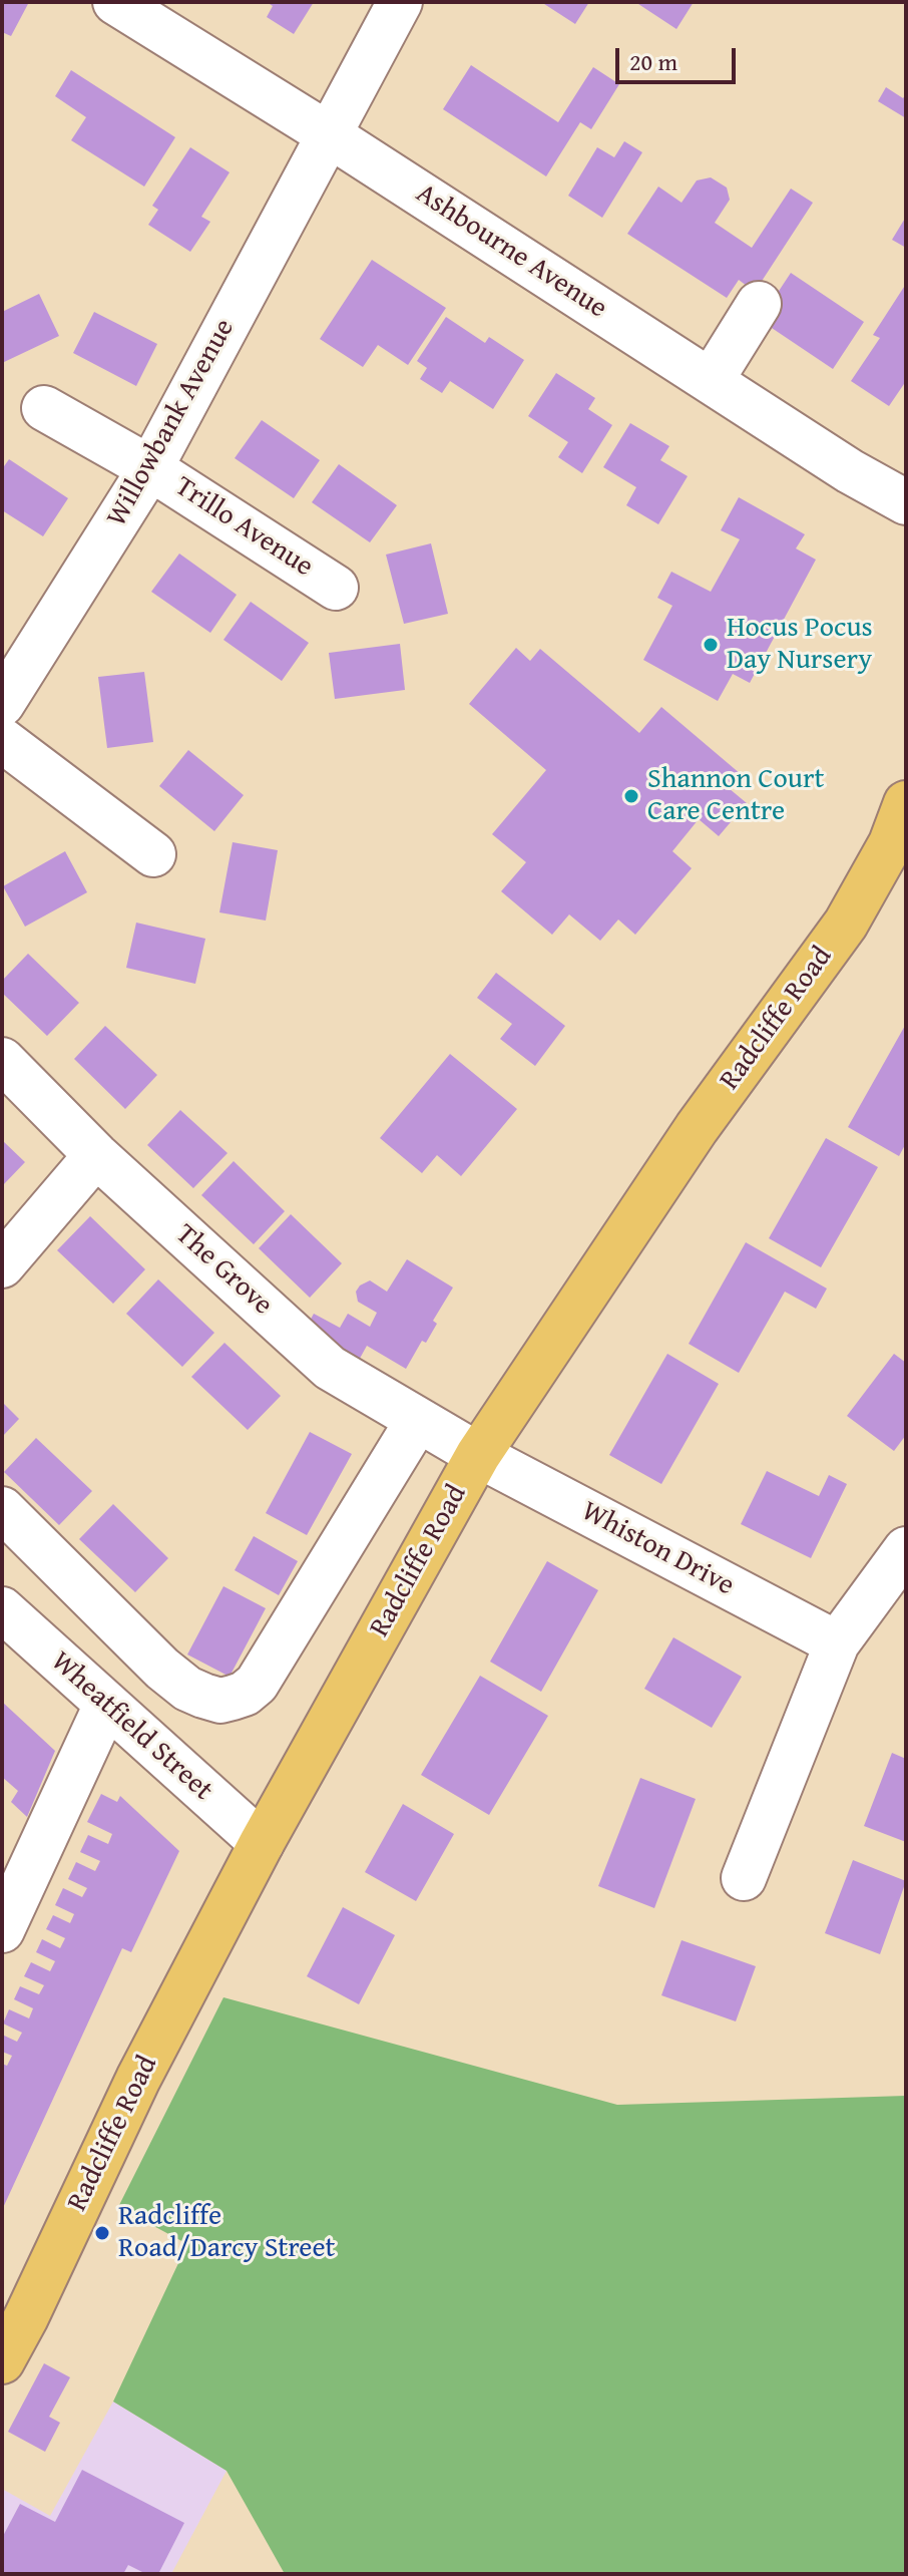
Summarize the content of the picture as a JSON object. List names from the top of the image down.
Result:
{
  "streets": {
    "main road": ["Radcliffe Road"],
    "street": [
      "Ashbourne Avenue",
      "Willowbank Avenue",
      "Trillo Avenue",
      "The Grove",
      "Whiston Drive",
      "Wheatfield Street"
    ]
  },
  "crossings": [
    ["Ashbourne Avenue", "Willowbank Avenue"],
    ["Willowbank Avenue", "Trillo Avenue"],
    ["Radcliffe Road", "The Grove"],
    ["Radcliffe Road", "Whiston Drive"],
    ["Radcliffe Road", "Wheatfield Street"],
    ["The Grove", "Whiston Drive"]
  ],
  "places": ["Hocus Pocus Day Nursery", "Shannon Court Care Centre", "Radcliffe Road/Darcy Street"],
  "scale_bar": "20 m"
}
